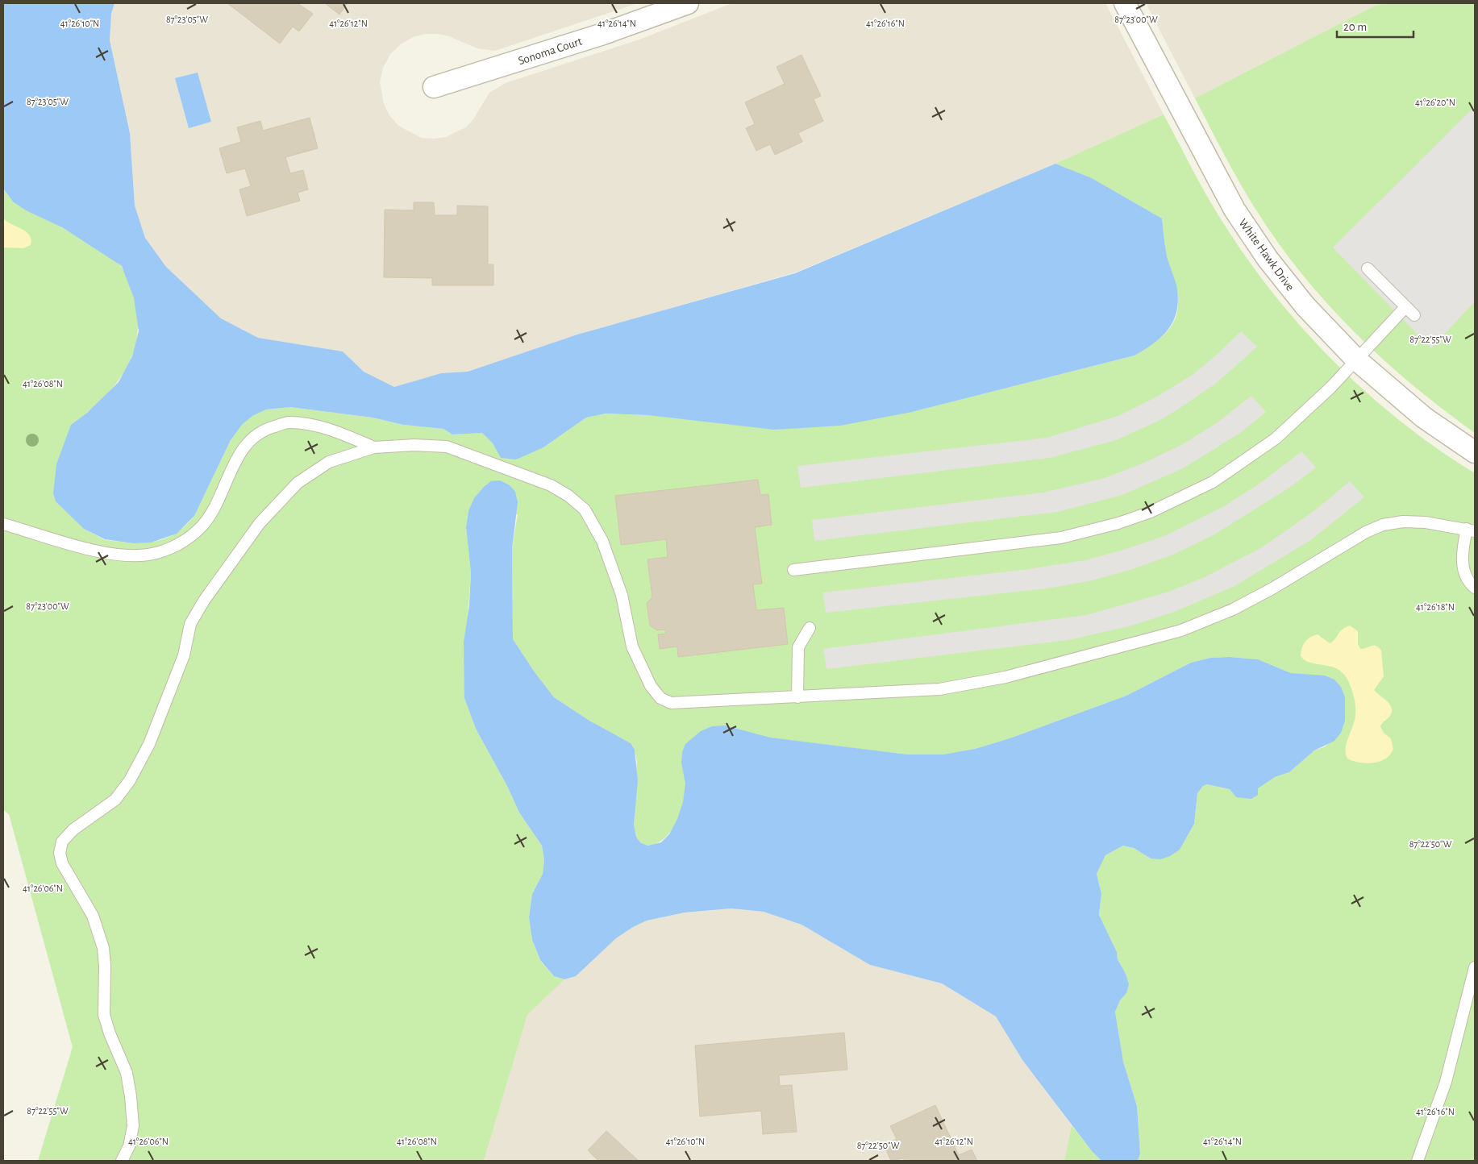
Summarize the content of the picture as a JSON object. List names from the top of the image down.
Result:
{
  "streets": {
    "street": ["Sonoma Court", "White Hawk Drive"]
  },
  "scale_bar": "20 m",
  "coordinates": [
    "87°23'05\"W",
    "87°23'00\"W",
    "41°26'10\"N",
    "41°26'12\"N",
    "41°26'14\"N",
    "41°26'16\"N",
    "41°26'20\"N",
    "87°22'55\"W",
    "41°26'08\"N",
    "41°26'18\"N",
    "87°22'50\"W",
    "41°26'06\"N"
  ]
}
